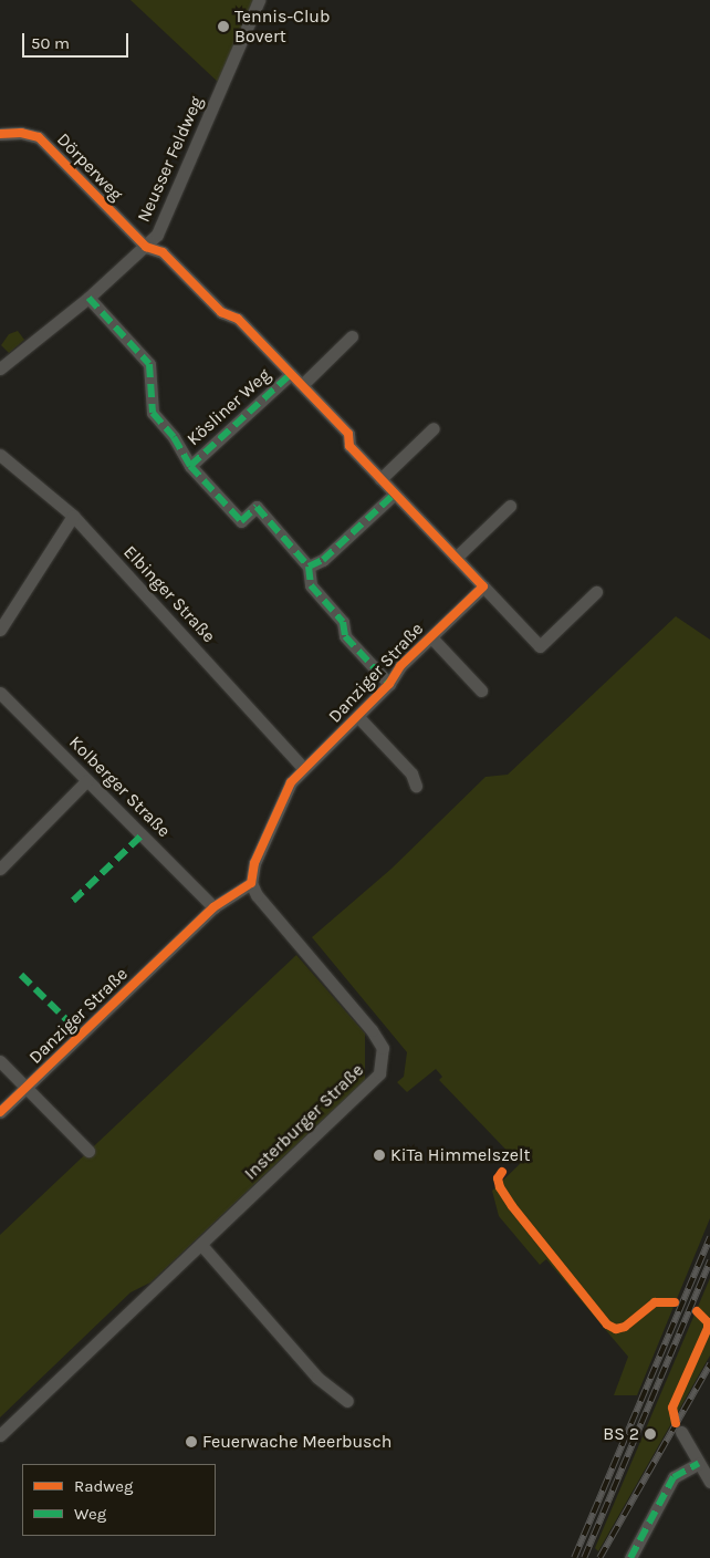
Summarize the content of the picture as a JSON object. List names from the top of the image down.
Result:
{
  "streets": {
    "street": [
      "Neusser Feldweg",
      "Dörperweg",
      "Kösliner Weg",
      "Elbinger Straße",
      "Danziger Straße",
      "Kolberger Straße",
      "Insterburger Straße"
    ]
  },
  "crossings": [
    ["Neusser Feldweg", "Dörperweg"],
    ["Neusser Feldweg", "Kösliner Weg"],
    ["Kösliner Weg", "Danziger Straße"],
    ["Elbinger Straße", "Danziger Straße"],
    ["Danziger Straße", "Kolberger Straße"],
    ["Danziger Straße", "Insterburger Straße"]
  ],
  "places": [
    "Tennis-Club Bovert",
    "KiTa Himmelszelt",
    "BS 2",
    "Feuerwache Meerbusch"
  ],
  "legend": ["Radweg", "Weg"],
  "scale_bar": "50 m"
}
